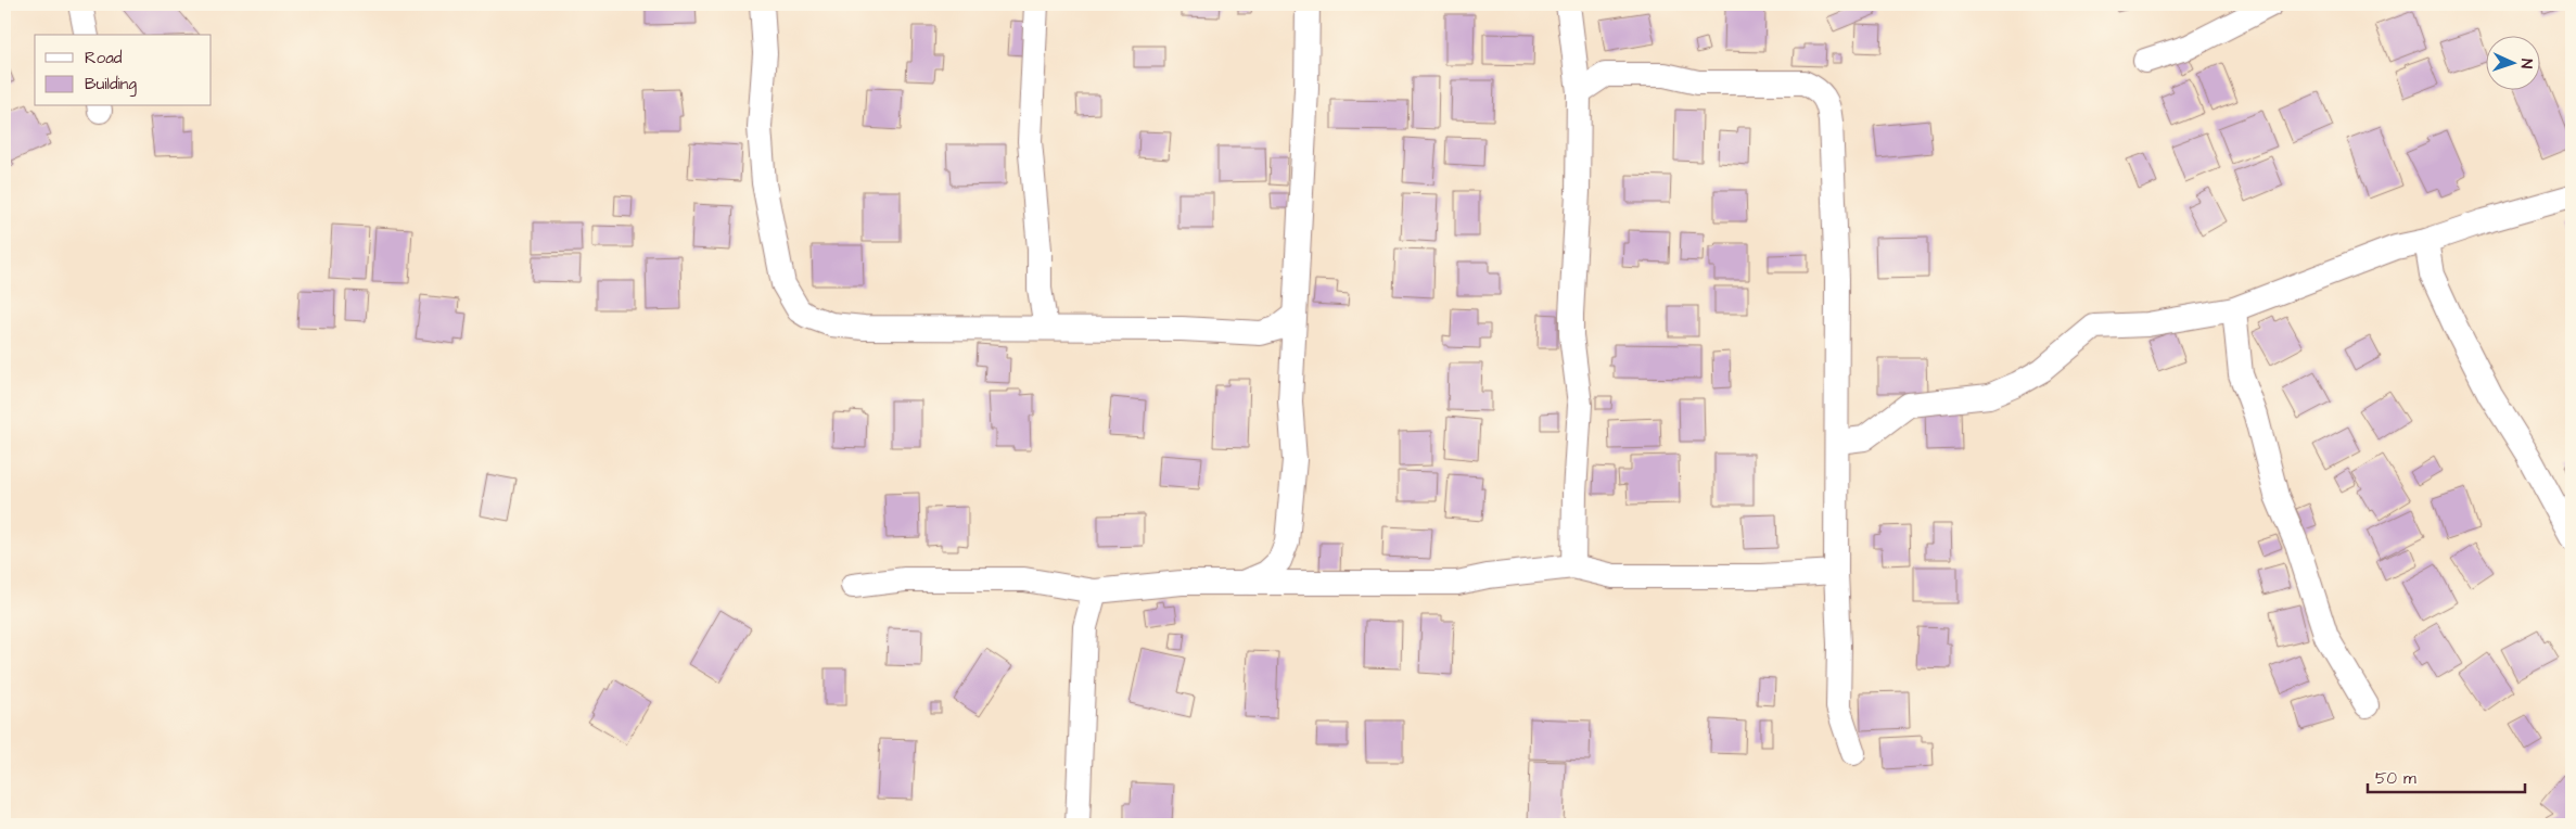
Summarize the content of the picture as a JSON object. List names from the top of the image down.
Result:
{
  "legend": ["Road", "Building"],
  "scale_bar": "50 m",
  "north": "right"
}
